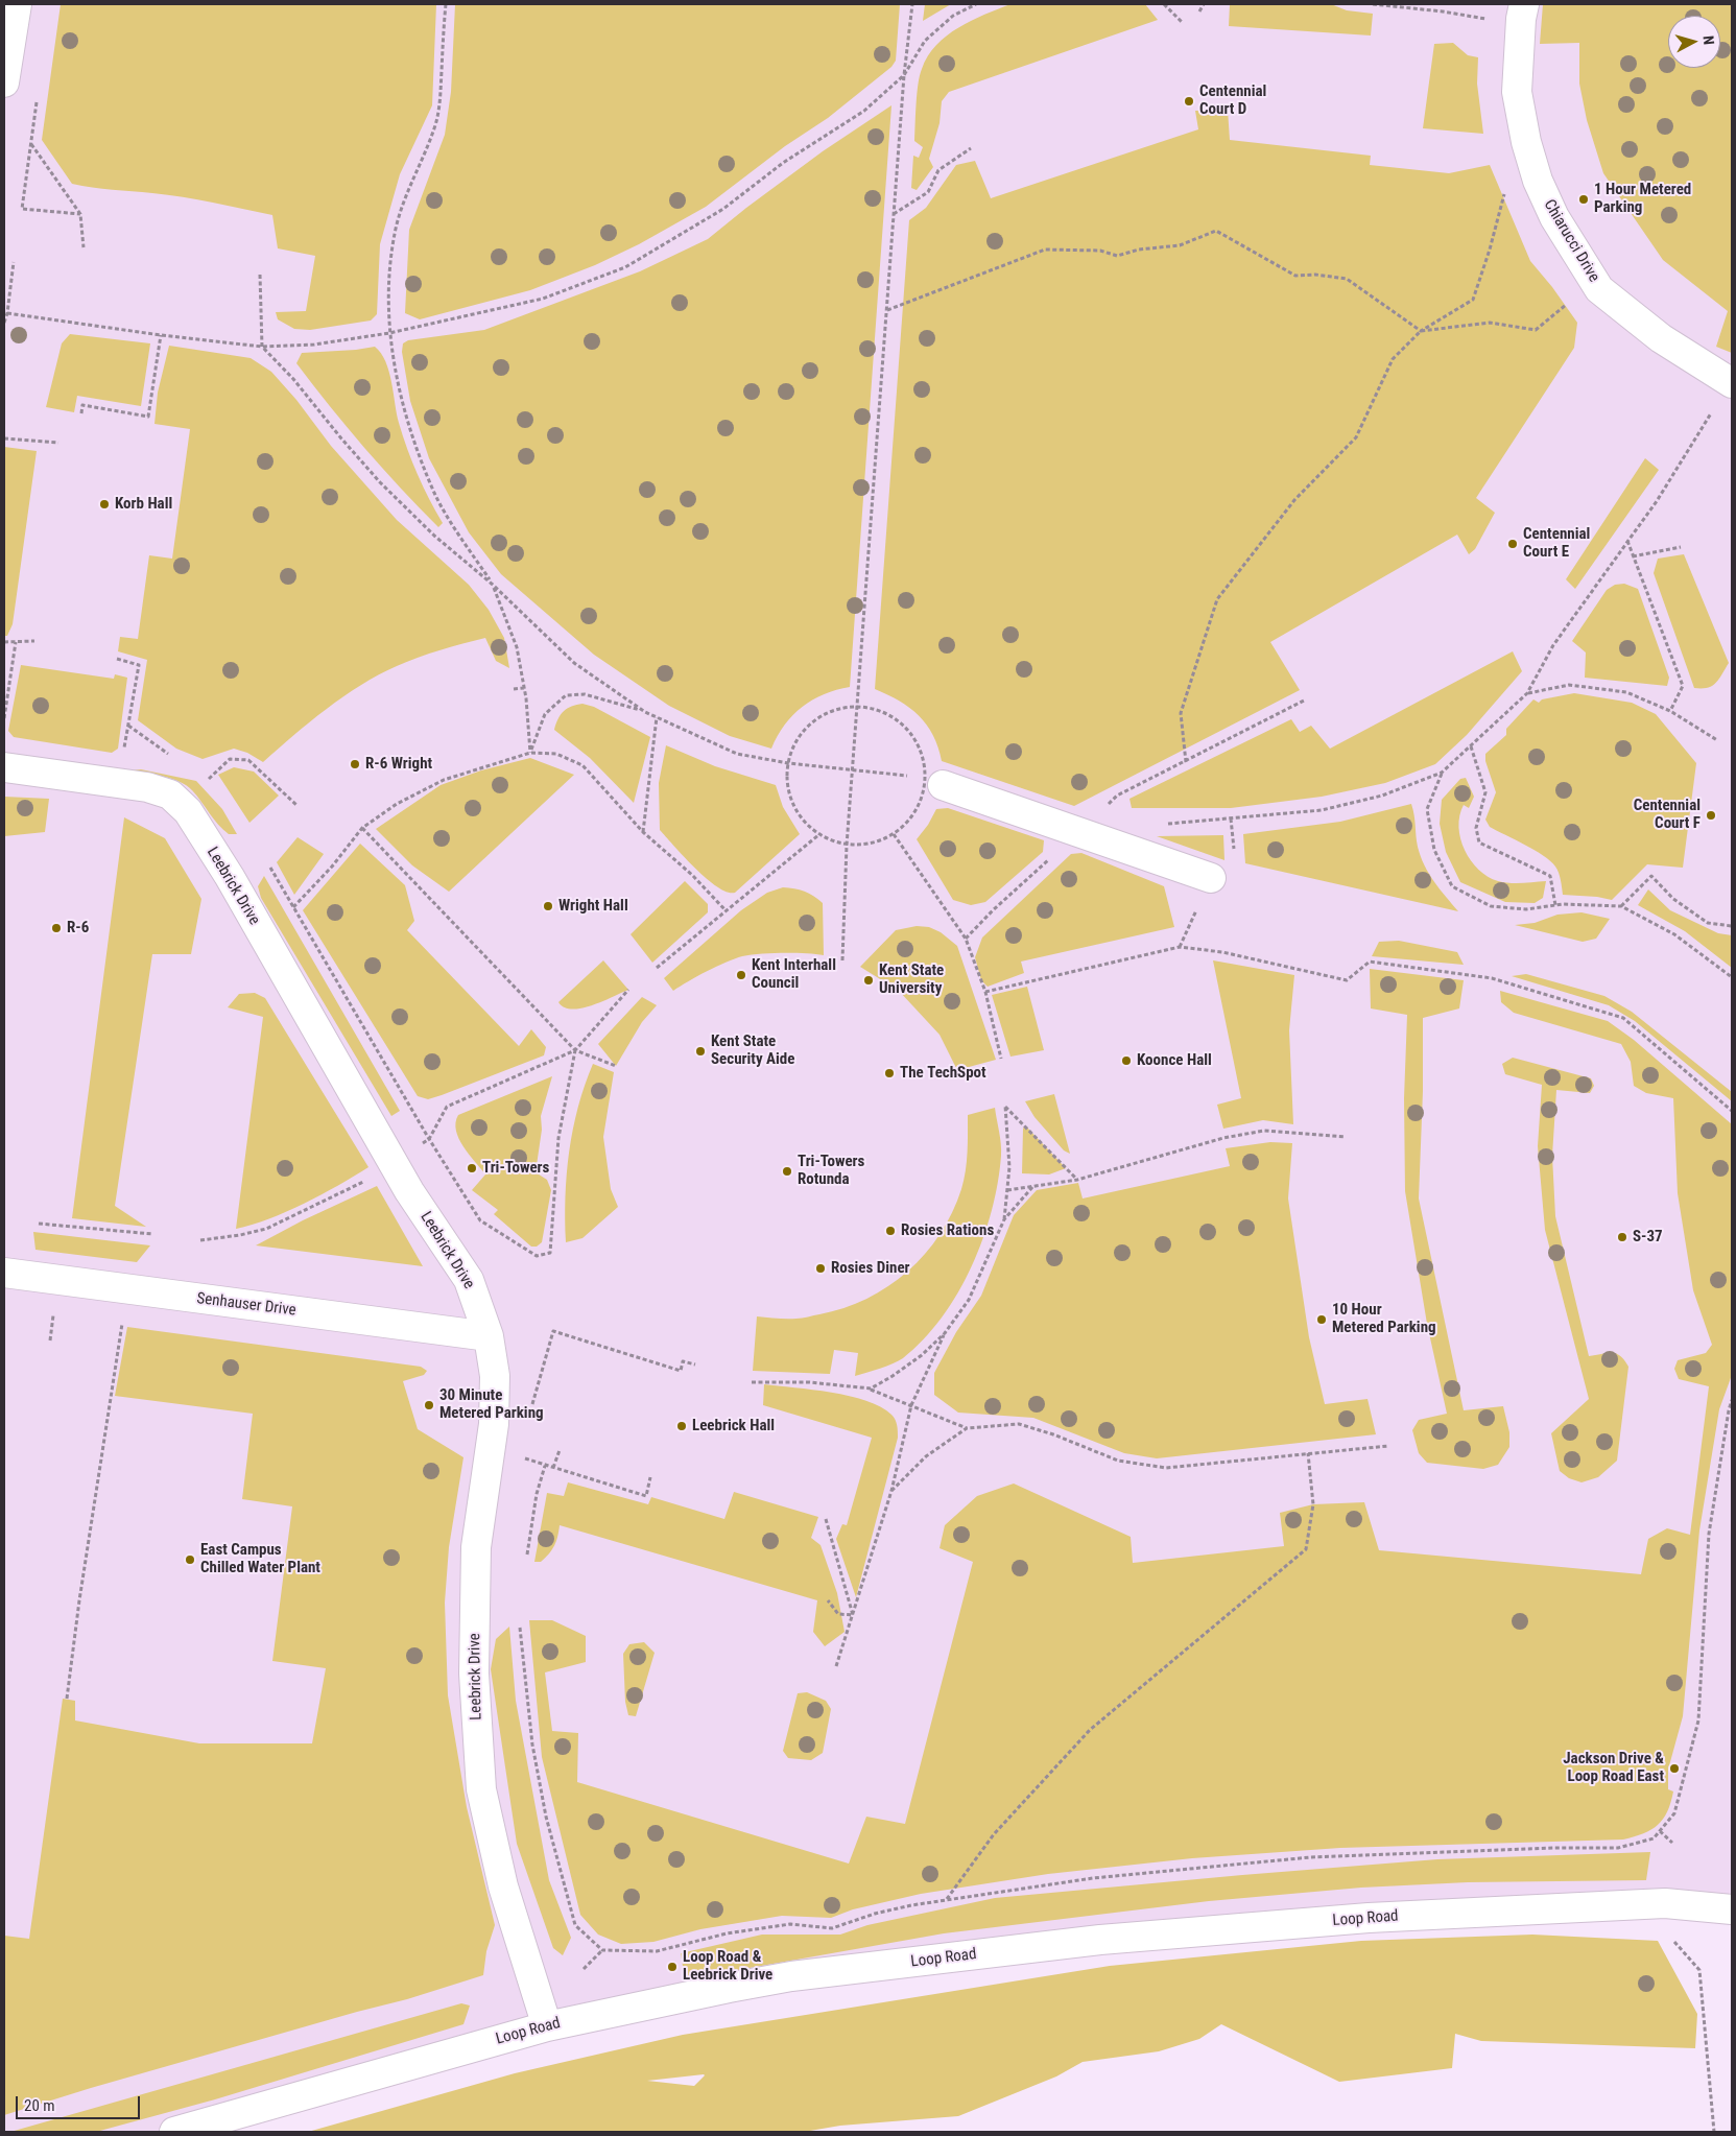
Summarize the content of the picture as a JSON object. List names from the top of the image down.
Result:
{
  "streets": {
    "street": [
      "Chiarucci Drive",
      "Leebrick Drive",
      "Senhauser Drive",
      "Loop Road"
    ]
  },
  "crossings": [
    ["Leebrick Drive", "Senhauser Drive"],
    ["Leebrick Drive", "Loop Road"]
  ],
  "places": [
    "Centennial Court D",
    "1 Hour Metered Parking",
    "Korb Hall",
    "Centennial Court E",
    "R-6 Wright",
    "Centennial Court F",
    "Wright Hall",
    "R-6",
    "Kent Interhall Council",
    "Kent State University",
    "Kent State Security Aide",
    "Koonce Hall",
    "The TechSpot",
    "Tri-Towers",
    "Tri-Towers Rotunda",
    "Rosies Rations",
    "S-37",
    "Rosies Diner",
    "10 Hour Metered Parking",
    "30 Minute Metered Parking",
    "Leebrick Hall",
    "East Campus Chilled Water Plant",
    "Jackson Drive & Loop Road East",
    "Loop Road & Leebrick Drive"
  ],
  "scale_bar": "20 m",
  "north": "right"
}
